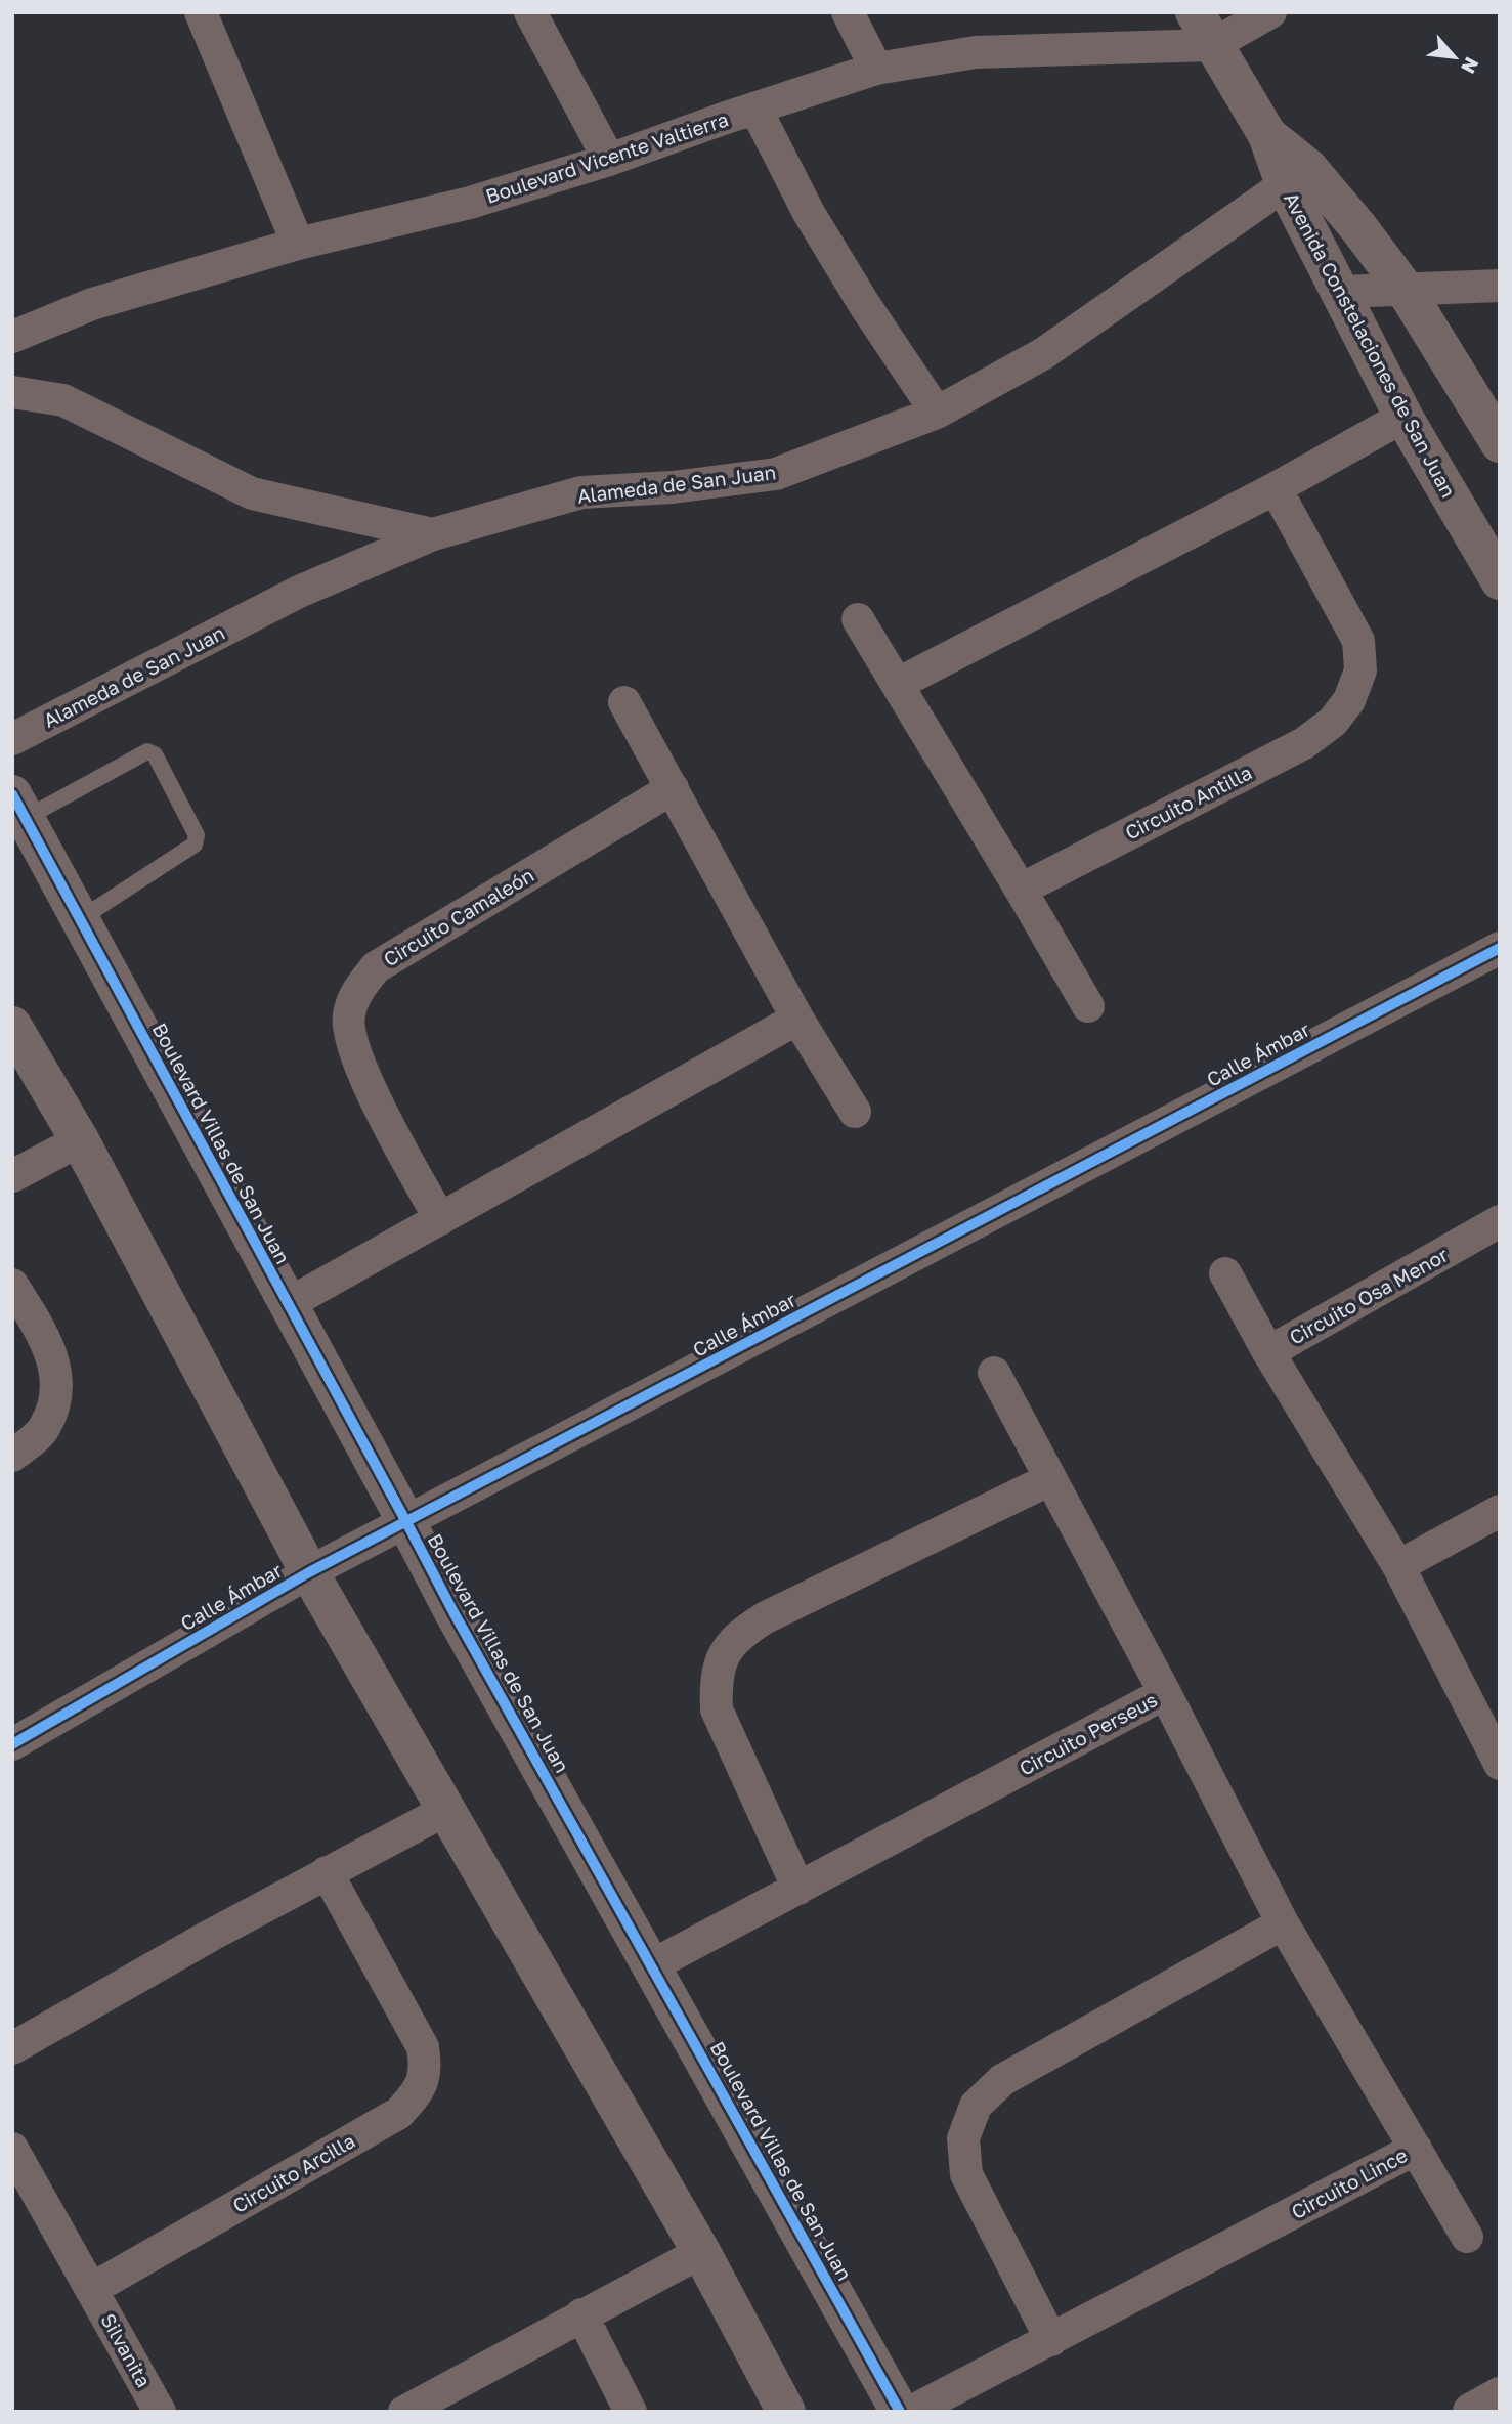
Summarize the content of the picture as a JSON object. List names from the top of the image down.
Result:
{
  "streets": {
    "street": [
      "Boulevard Vicente Valtierra",
      "Avenida Constelaciones de San Juan",
      "Alameda de San Juan",
      "Circuito Antilla",
      "Circuito Camaleón",
      "Calle Ámbar",
      "Boulevard Villas de San Juan",
      "Circuito Osa Menor",
      "Circuito Perseus",
      "Circuito Arcilla",
      "Circuito Lince",
      "Silvanita"
    ]
  },
  "crossings": [
    ["Avenida Constelaciones de San Juan", "Alameda de San Juan"],
    ["Calle Ámbar", "Boulevard Villas de San Juan"],
    ["Boulevard Villas de San Juan", "Circuito Perseus"],
    ["Circuito Perseus", "Circuito Lince"],
    ["Circuito Arcilla", "Silvanita"]
  ],
  "north": "bottom right"
}
